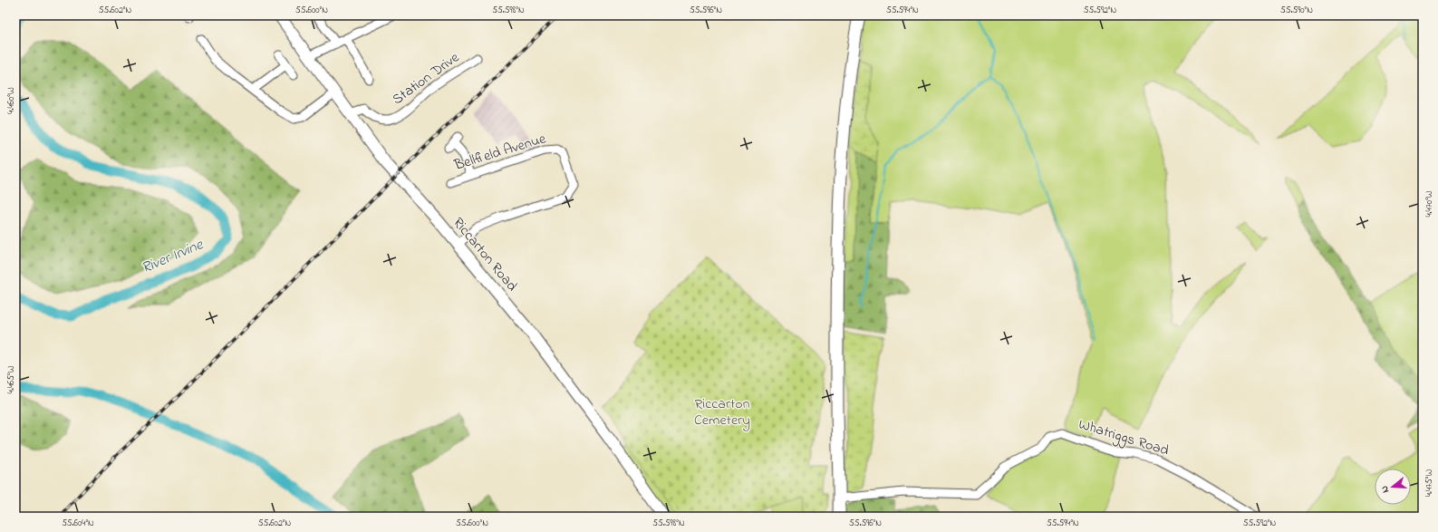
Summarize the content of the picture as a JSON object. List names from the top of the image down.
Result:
{
  "streets": {
    "main road": ["Riccarton Road"],
    "street": ["Station Drive", "Bellfield Avenue", "Whatriggs Road"]
  },
  "crossings": [
    ["Station Drive", "Riccarton Road"],
    ["Bellfield Avenue", "Riccarton Road"]
  ],
  "water": ["River Irvine"],
  "parks": ["Riccarton Cemetery"],
  "north": "left",
  "coordinates": [
    "55.602°N",
    "55.600°N",
    "55.598°N",
    "55.596°N",
    "55.594°N",
    "55.592°N",
    "55.590°N",
    "4.460°W",
    "4.470°W",
    "4.465°W",
    "4.475°W",
    "55.604°N"
  ]
}
